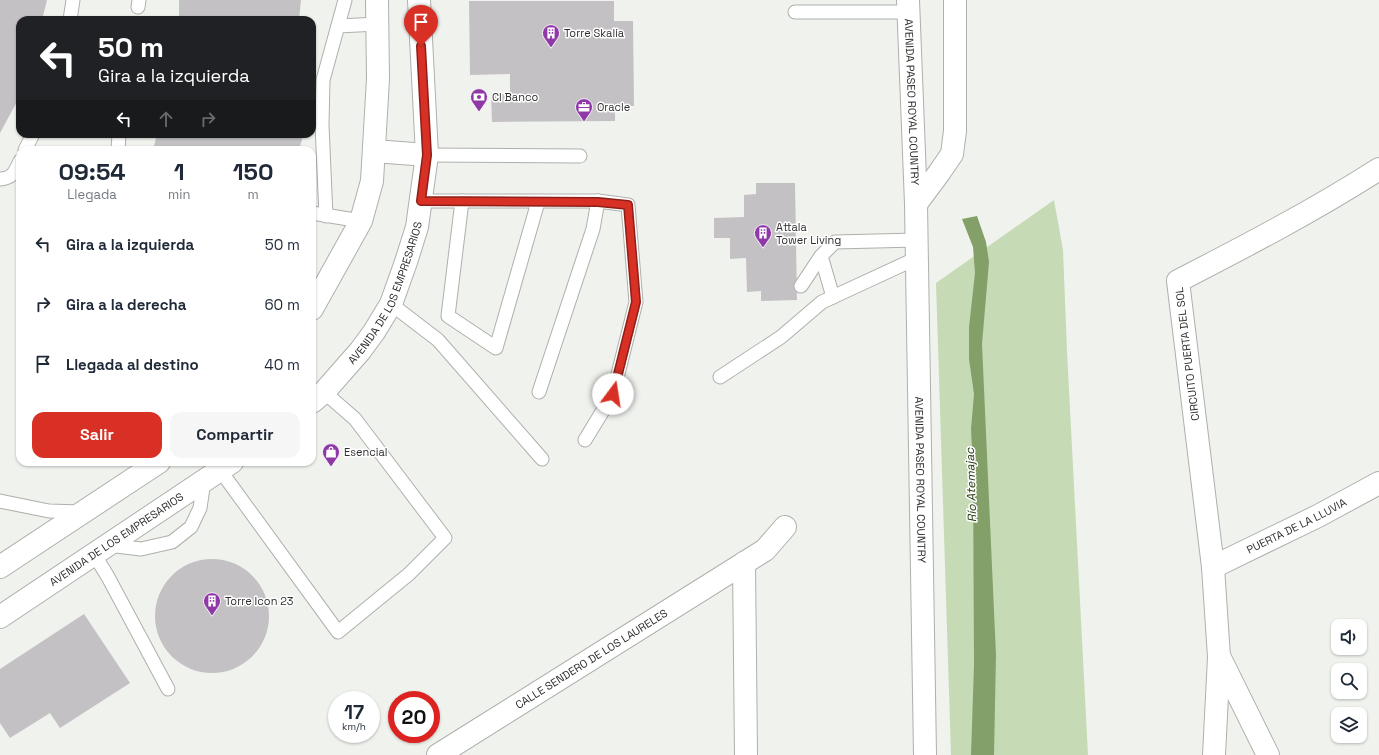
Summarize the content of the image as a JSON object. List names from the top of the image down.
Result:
{
  "streets": {
    "street": [
      "AVENIDA PASEO ROYAL COUNTRY",
      "AVENIDA DE LOS EMPRESARIOS",
      "CIRCUITO PUERTA DEL SOL",
      "PUERTA DE LA LLUVIA",
      "CALLE SENDERO DE LOS LAURELES"
    ]
  },
  "crossings": [
    ["CIRCUITO PUERTA DEL SOL", "PUERTA DE LA LLUVIA"]
  ],
  "water": ["Río Atemajac"],
  "places": {
    "building": ["Torre Skalia", "Attala Tower Living", "Torre Icon 23"],
    "bank": ["CI Banco"],
    "office": ["Oracle"],
    "shop": ["Esencial"]
  },
  "page": {
    "turn": ["50 m", "Gira a la izquierda"],
    "eta": [
      "09:54",
      "Llegada",
      "1",
      "min",
      "150",
      "m"
    ],
    "list": [
      {
        "name": "Gira a la izquierda",
        "value": "50 m"
      },
      {
        "name": "Gira a la derecha",
        "value": "60 m"
      },
      {
        "name": "Llegada al destino",
        "value": "40 m"
      }
    ],
    "buttons": ["Salir", "Compartir"],
    "speed": "17 km/h",
    "limit": "20"
  }
}
